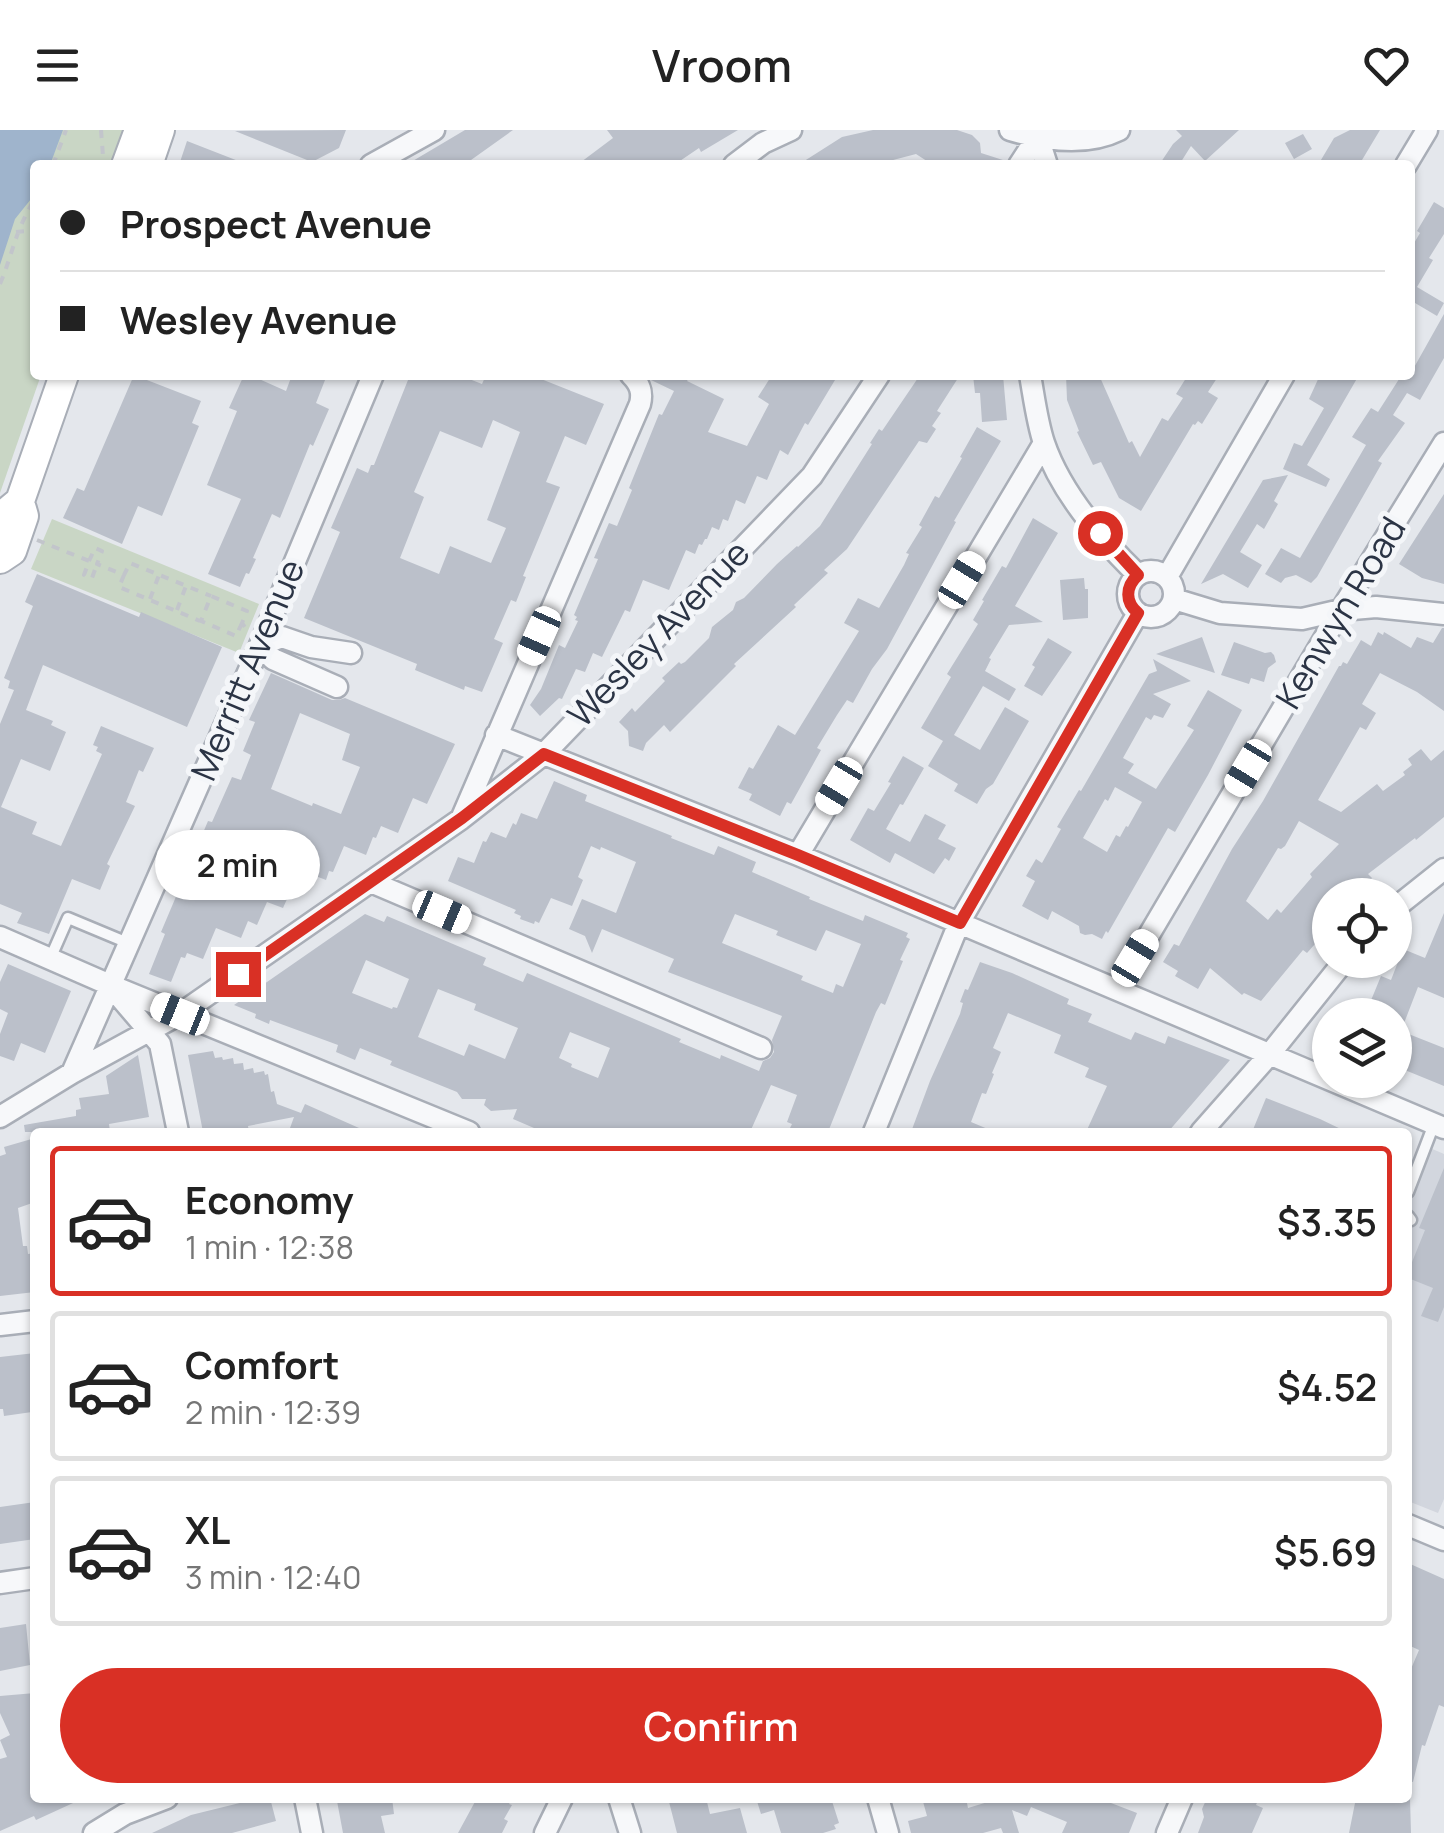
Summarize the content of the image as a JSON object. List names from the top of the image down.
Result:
{
  "streets": {
    "street": ["Kenwyn Road", "Wesley Avenue", "Merritt Avenue"]
  },
  "crossings": [
    ["Wesley Avenue", "Merritt Avenue"]
  ],
  "page": {
    "header": "Vroom",
    "banner": ["Prospect Avenue", "Wesley Avenue"],
    "bubble": "2 min",
    "list": [
      {
        "name": "Economy",
        "note": "1 min · 12:38",
        "value": "$3.35"
      },
      {
        "name": "Comfort",
        "note": "2 min · 12:39",
        "value": "$4.52"
      },
      {
        "name": "XL",
        "note": "3 min · 12:40",
        "value": "$5.69"
      }
    ],
    "buttons": "Confirm"
  }
}
